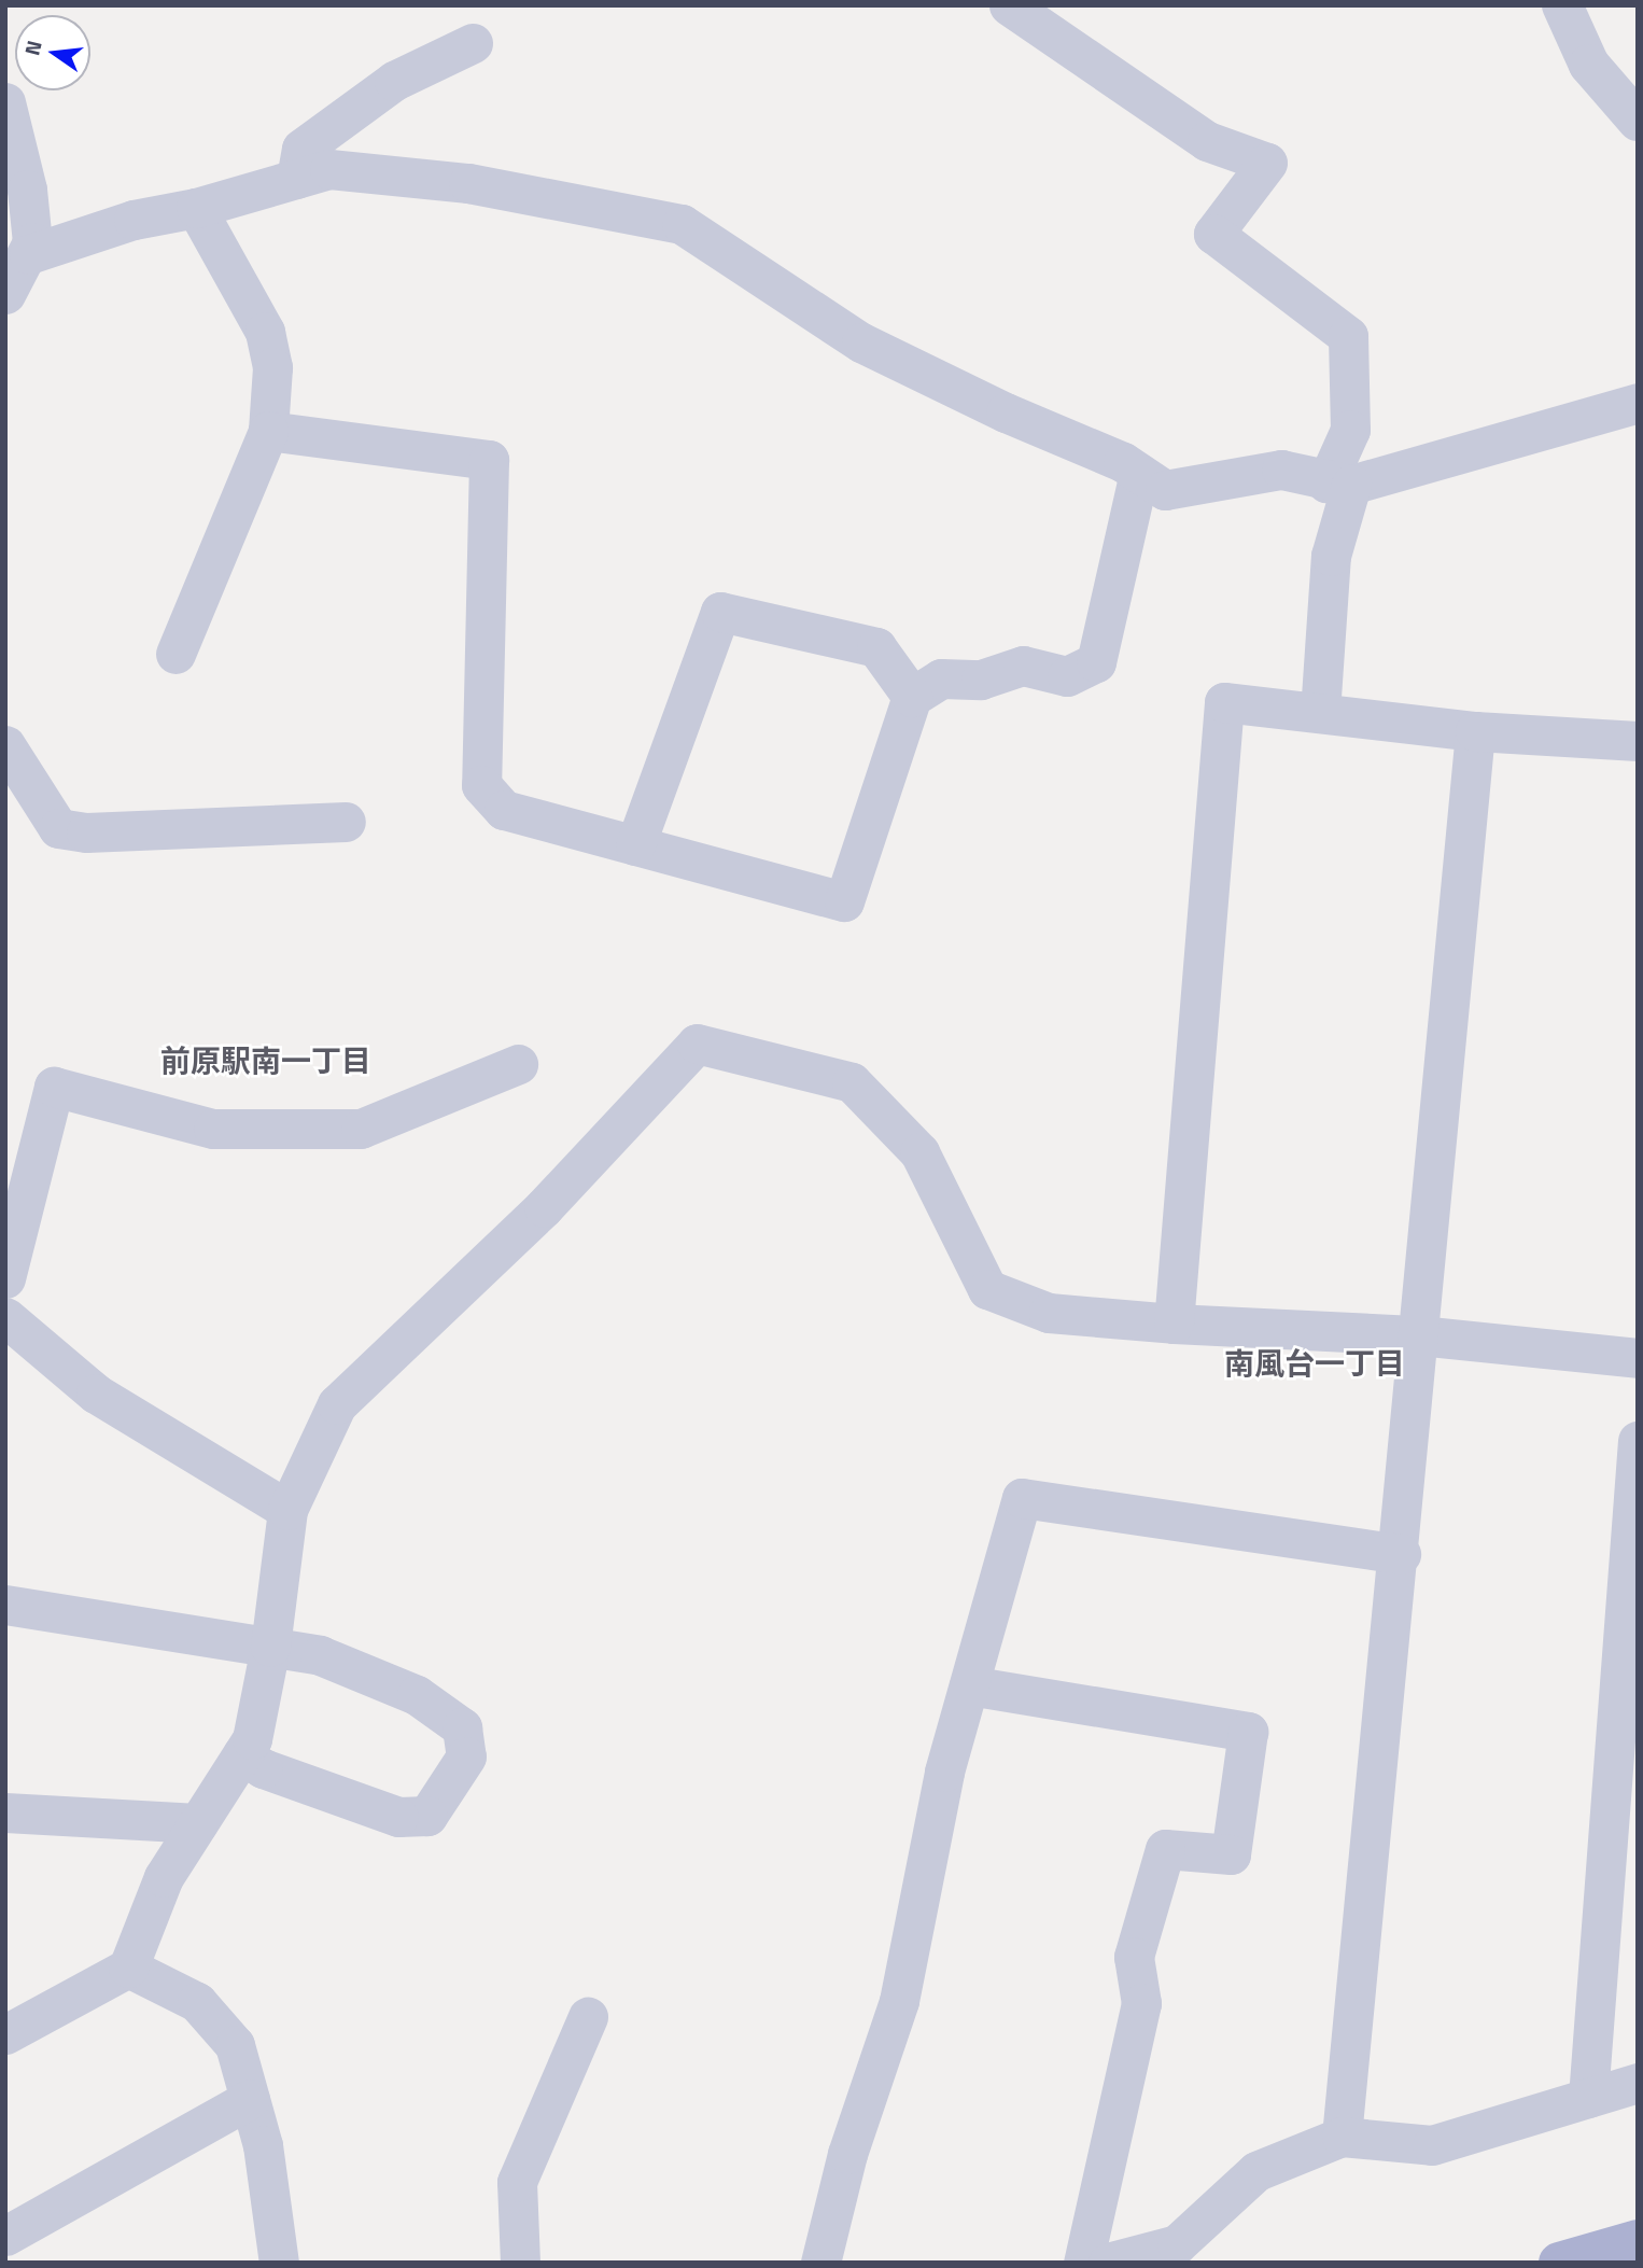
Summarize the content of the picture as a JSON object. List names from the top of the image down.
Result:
{
  "districts": ["前原駅南一丁目", "南風台一丁目"],
  "north": "left"
}
